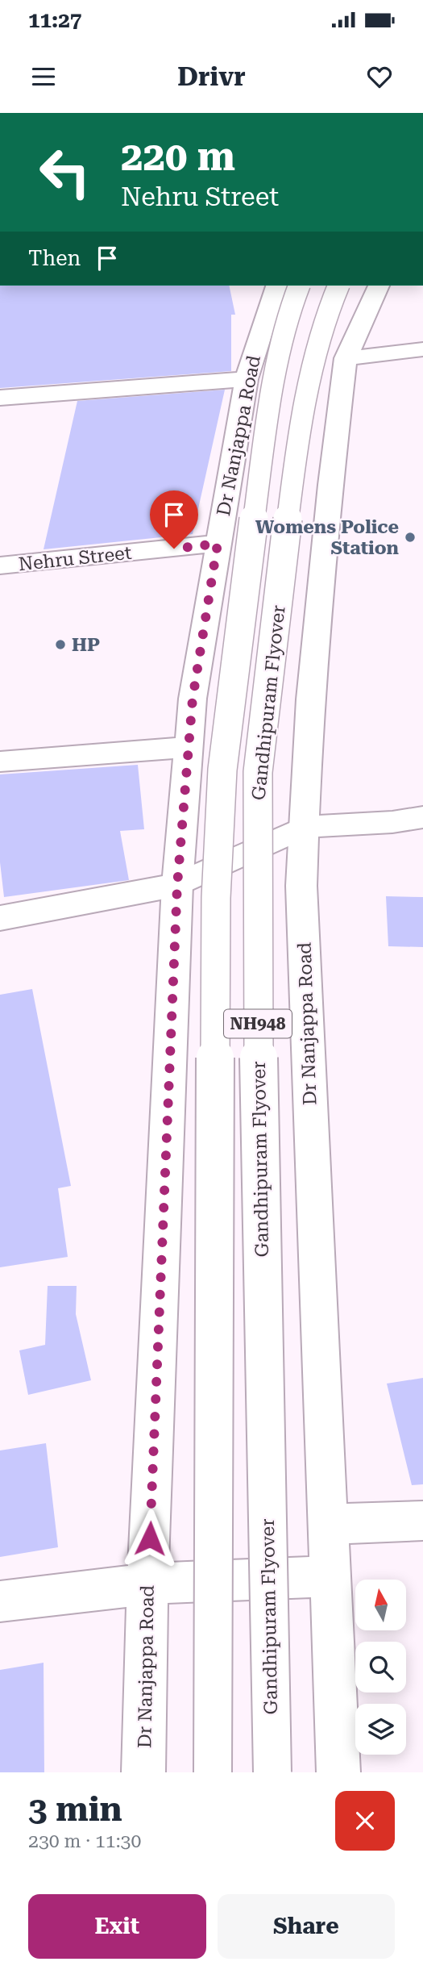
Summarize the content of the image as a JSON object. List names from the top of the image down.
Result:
{
  "streets": {
    "main road": [
      "Dr Nanjappa Road",
      "Nehru Street",
      "Gandhipuram Flyover",
      "NH948"
    ]
  },
  "crossings": [
    ["Dr Nanjappa Road", "Nehru Street"]
  ],
  "places": ["Womens Police Station", "HP"],
  "north": "top",
  "page": {
    "status": "11:27",
    "header": "Drivr",
    "turn": ["220 m", "Nehru Street"],
    "then": "Then",
    "heading": ["3 min", "230 m · 11:30"],
    "buttons": ["Exit", "Share"]
  }
}
